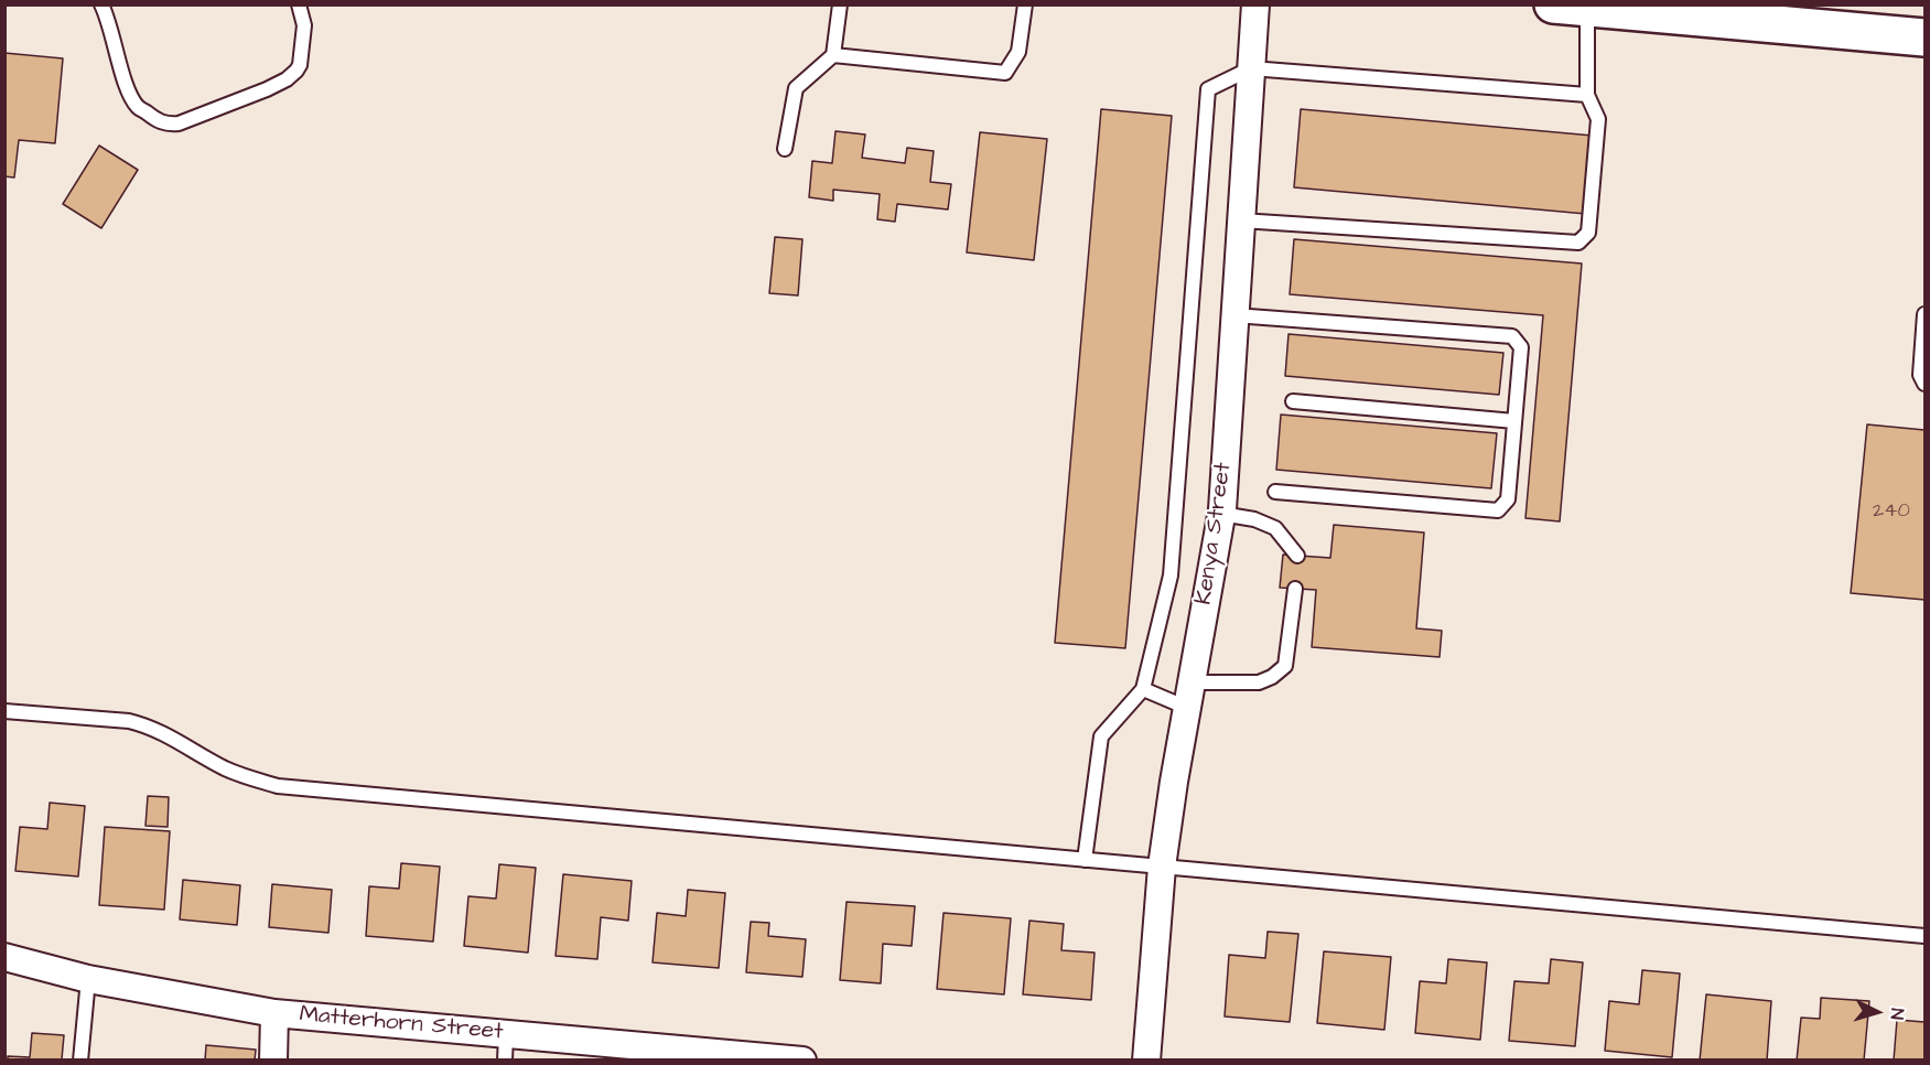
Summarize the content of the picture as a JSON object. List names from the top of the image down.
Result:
{
  "streets": {
    "street": ["Kenya Street", "Matterhorn Street"]
  },
  "house_numbers": ["240"],
  "north": "right"
}
